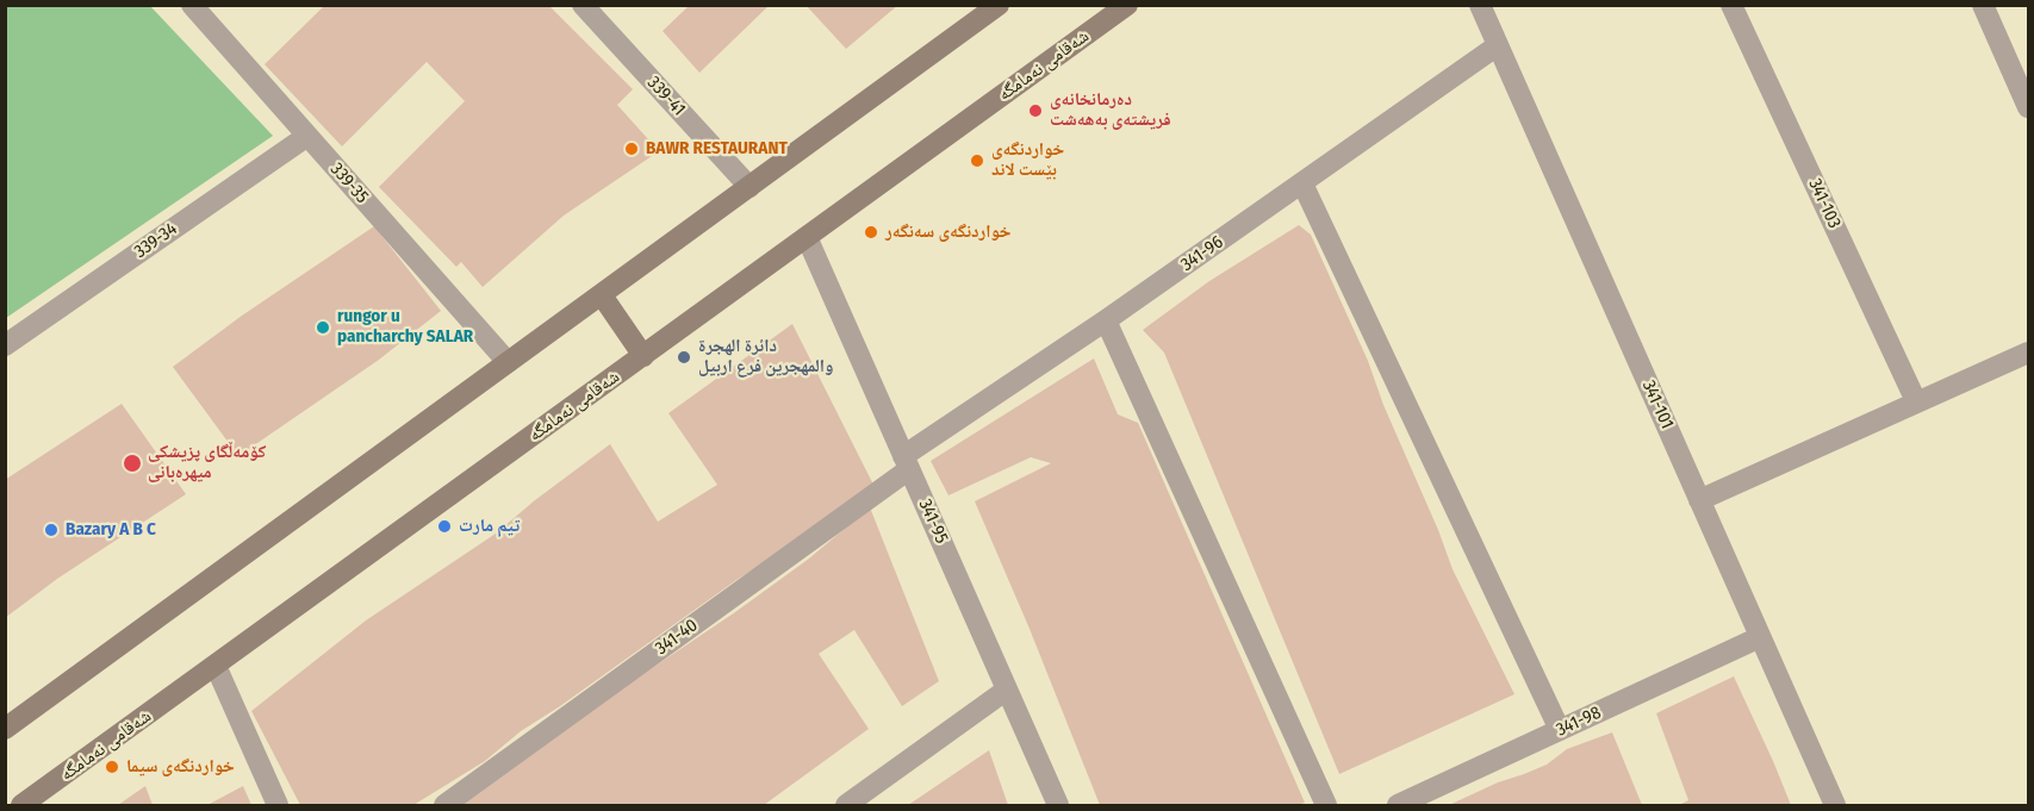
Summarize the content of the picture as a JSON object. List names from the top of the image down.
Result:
{
  "streets": {
    "main road": ["شەقامی نەمامگە"],
    "street": [
      "339-41",
      "339-35",
      "341-103",
      "339-34",
      "341-96",
      "341-101",
      "341-95",
      "341-40",
      "341-98"
    ]
  },
  "crossings": [
    ["شەقامی نەمامگە", "341-95"],
    ["339-35", "339-34"],
    ["341-96", "341-101"],
    ["341-96", "341-95"],
    ["341-96", "341-40"],
    ["341-101", "341-98"],
    ["341-95", "341-40"]
  ],
  "places": [
    "دەرمانخانەی فریشتەی بەهەشت",
    "BAWR RESTAURANT",
    "خواردنگەی بێست لاند",
    "خواردنگەی سەنگەر",
    "rungor u pancharchy SALAR",
    "دائرة الهجرة والمهجرين فرع اربيل",
    "کۆمەڵگای پزیشکی میهرەبانی",
    "تیم مارت",
    "Bazary A B C",
    "خواردنگەی سیما"
  ]
}
